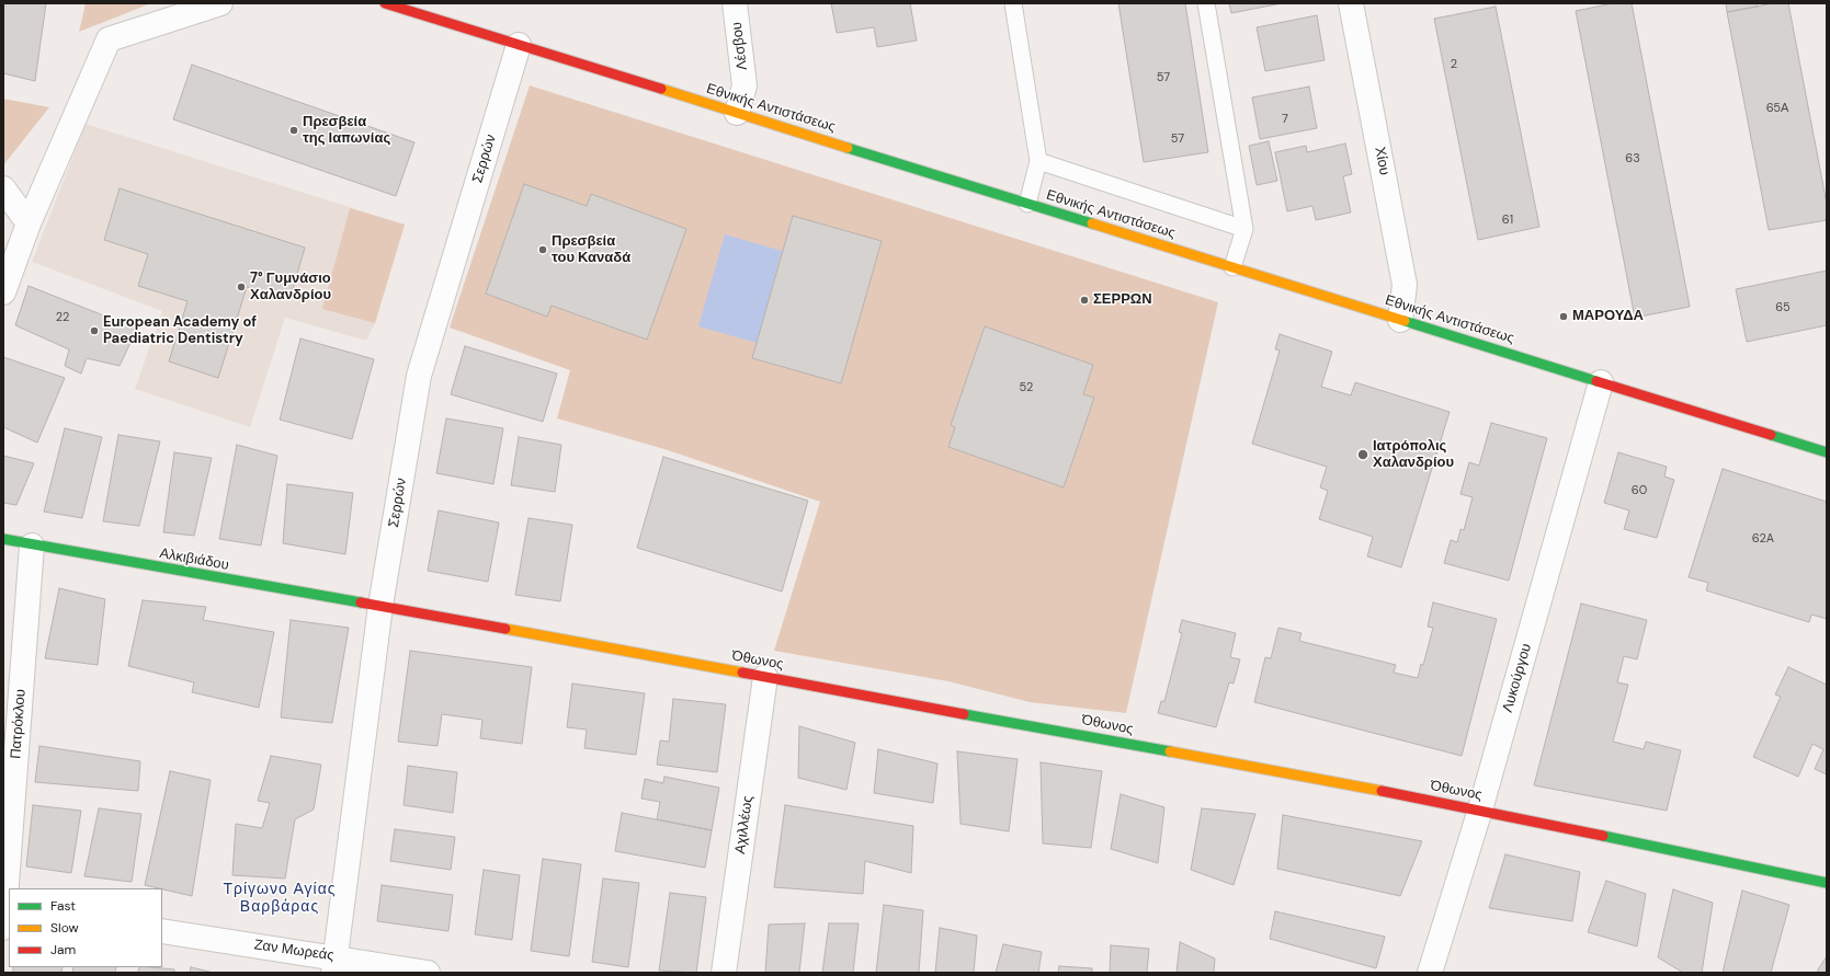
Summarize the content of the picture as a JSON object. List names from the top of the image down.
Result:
{
  "streets": {
    "street": [
      "Λέσβου",
      "Εθνικής Αντιστάσεως",
      "Σερρών",
      "Χίου",
      "Αλκιβιάδου",
      "Όθωνος",
      "Λυκούργου",
      "Πατρόκλου",
      "Αχιλλέως",
      "Ζαν Μωρεάς"
    ]
  },
  "crossings": [
    ["Λέσβου", "Εθνικής Αντιστάσεως"],
    ["Εθνικής Αντιστάσεως", "Σερρών"],
    ["Εθνικής Αντιστάσεως", "Χίου"],
    ["Εθνικής Αντιστάσεως", "Λυκούργου"],
    ["Σερρών", "Αλκιβιάδου"],
    ["Σερρών", "Όθωνος"],
    ["Σερρών", "Ζαν Μωρεάς"],
    ["Αλκιβιάδου", "Όθωνος"],
    ["Αλκιβιάδου", "Πατρόκλου"],
    ["Όθωνος", "Λυκούργου"],
    ["Όθωνος", "Αχιλλέως"]
  ],
  "districts": ["Τρίγωνο Αγίας Βαρβάρας"],
  "places": [
    "Πρεσβεία της Ιαπωνίας",
    "Πρεσβεία του Καναδά",
    "7° Γυμνάσιο Χαλανδρίου",
    "ΣΕΡΡΩΝ",
    "ΜΑΡΟΥΔΑ",
    "European Academy of Paediatric Dentistry",
    "Ιατρόπολις Χαλανδρίου"
  ],
  "house_numbers": [
    "2",
    "57",
    "65Α",
    "7",
    "57",
    "63",
    "61",
    "65",
    "22",
    "52",
    "60",
    "62A"
  ],
  "legend": ["Fast", "Slow", "Jam"]
}
